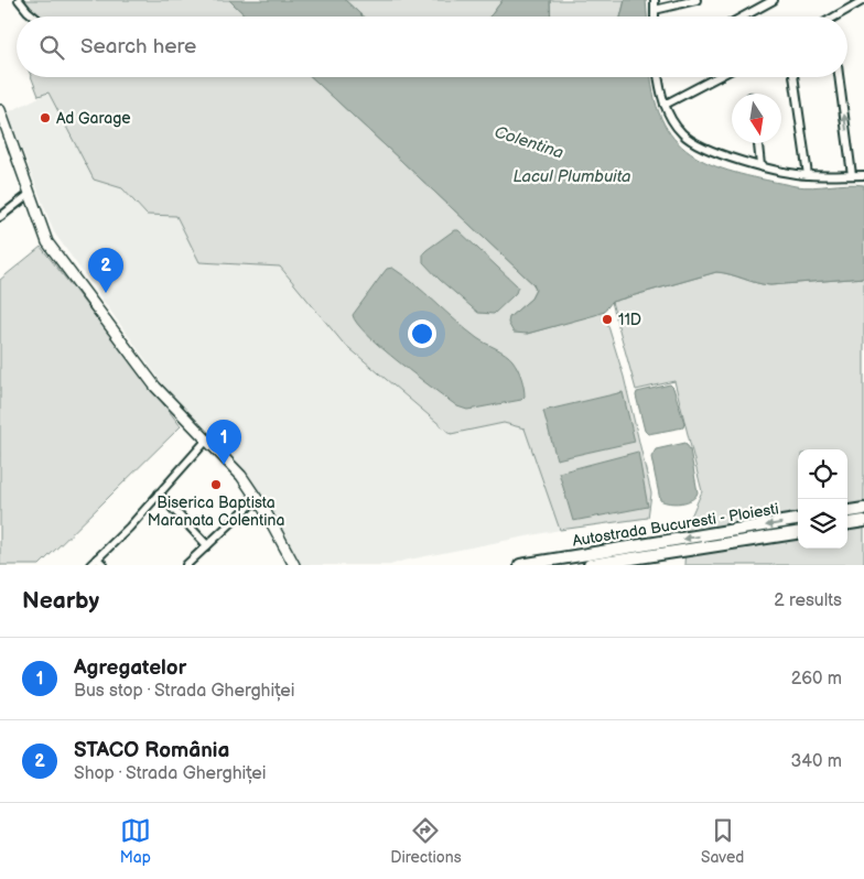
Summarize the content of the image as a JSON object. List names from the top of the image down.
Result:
{
  "streets": {
    "highway": ["Autostrada Bucuresti - Ploiesti"]
  },
  "water": ["Colentina", "Lacul Plumbuita"],
  "places": ["Ad Garage", "11D", "Biserica Baptista Maranata Colentina"],
  "north": "bottom",
  "page": {
    "search": "Search here",
    "pins": ["2", "1"],
    "heading": ["Nearby", "2 results"],
    "list": [
      {
        "mark": "1",
        "name": "Agregatelor",
        "note": "Bus stop · Strada Gherghiței",
        "value": "260 m"
      },
      {
        "mark": "2",
        "name": "STACO România",
        "note": "Shop · Strada Gherghiței",
        "value": "340 m"
      }
    ],
    "nav": ["Map", "Directions", "Saved"]
  }
}
